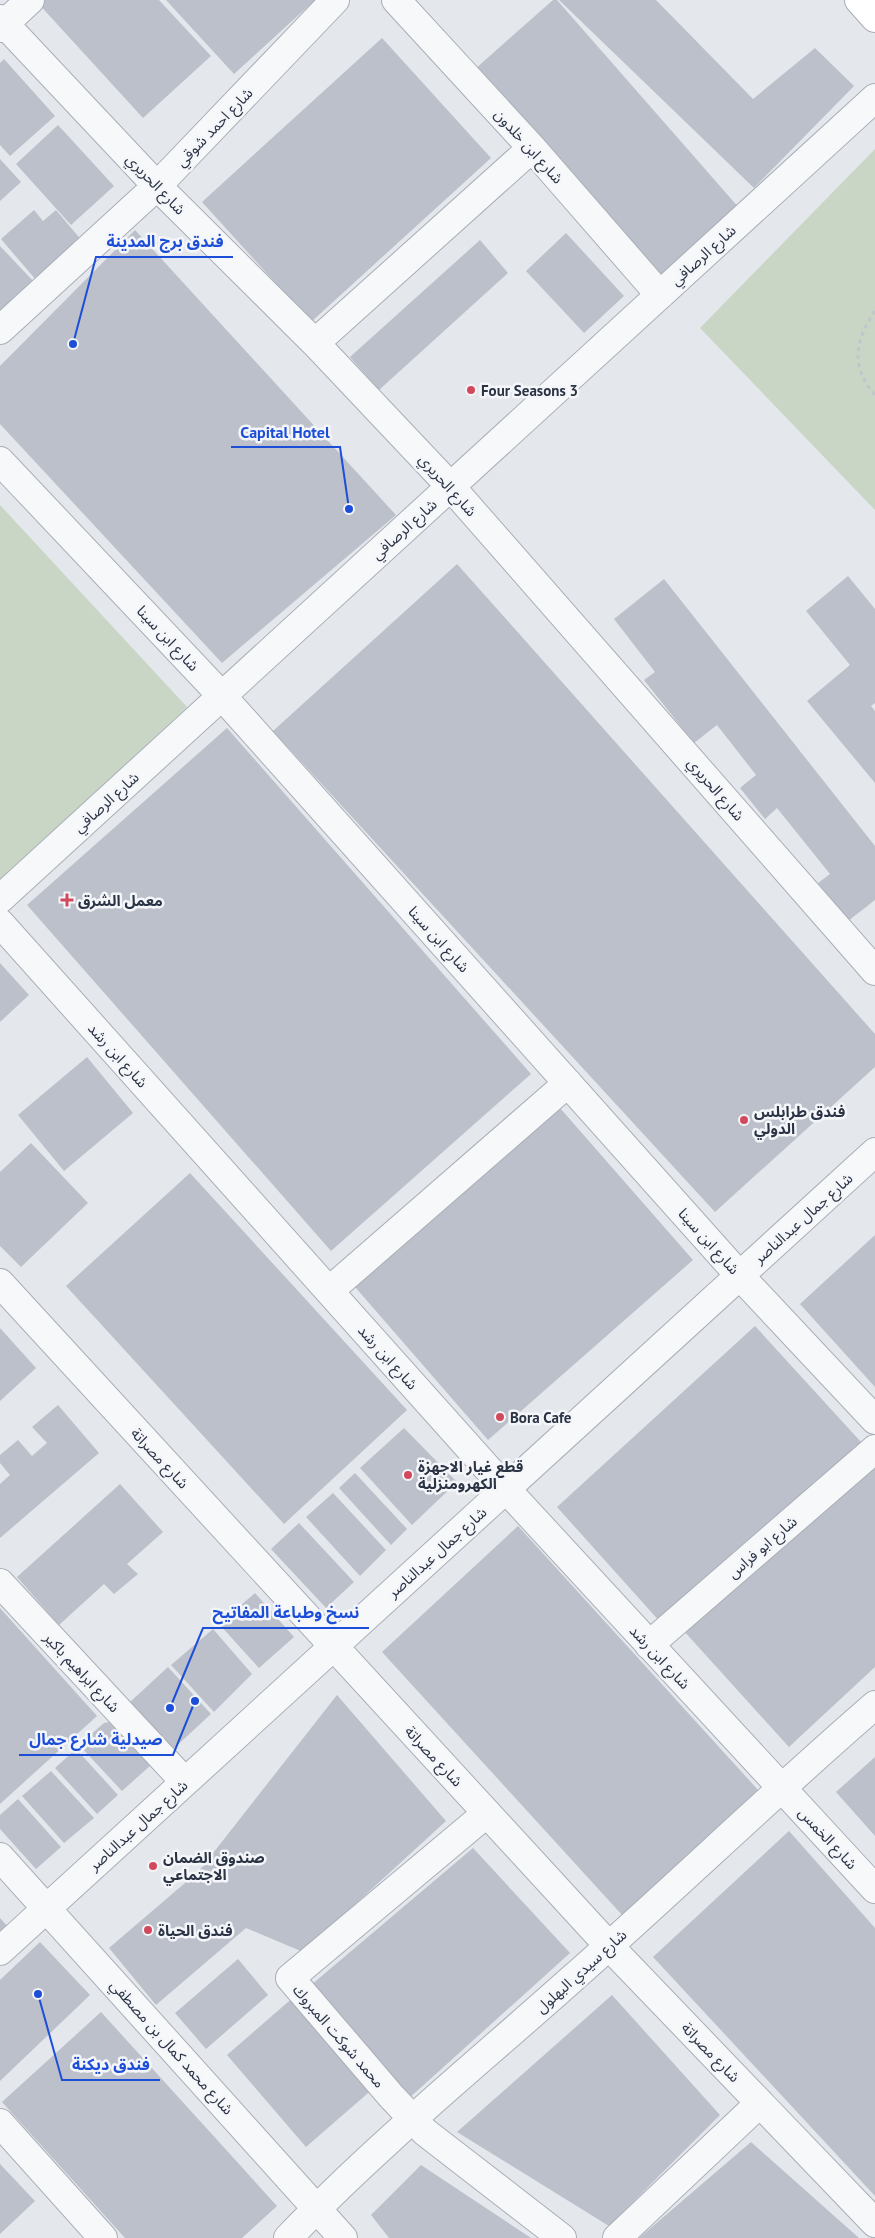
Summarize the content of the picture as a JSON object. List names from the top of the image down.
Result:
{
  "streets": {
    "street": [
      "شارع احمد شوقي",
      "شارع ابن خلدون",
      "شارع الحريري",
      "شارع الرصافي",
      "شارع ابن سينا",
      "شارع ابن رشد",
      "شارع جمال عبدالناصر",
      "شارع مصراتة",
      "شارع ابو فراس",
      "شارع ابراهيم باكير",
      "شارع الخمس",
      "شارع سيدي البهلول",
      "محمد شوكت المبروك",
      "شارع محمد كمال بن مصطفي"
    ]
  },
  "crossings": [
    ["شارع احمد شوقي", "شارع الحريري"],
    ["شارع ابن خلدون", "شارع الرصافي"],
    ["شارع الحريري", "شارع الرصافي"],
    ["شارع الرصافي", "شارع ابن سينا"],
    ["شارع ابن سينا", "شارع جمال عبدالناصر"],
    ["شارع ابن رشد", "شارع جمال عبدالناصر"],
    ["شارع ابن رشد", "شارع ابو فراس"],
    ["شارع ابن رشد", "شارع الخمس"],
    ["شارع ابن رشد", "شارع سيدي البهلول"],
    ["شارع جمال عبدالناصر", "شارع مصراتة"],
    ["شارع جمال عبدالناصر", "شارع ابراهيم باكير"],
    ["شارع جمال عبدالناصر", "شارع محمد كمال بن مصطفي"],
    ["شارع مصراتة", "شارع سيدي البهلول"],
    ["شارع مصراتة", "محمد شوكت المبروك"],
    ["شارع الخمس", "شارع سيدي البهلول"],
    ["شارع سيدي البهلول", "محمد شوكت المبروك"],
    ["شارع سيدي البهلول", "شارع محمد كمال بن مصطفي"]
  ],
  "places": {
    "other": [
      "فندق برج المدينة",
      "Four Seasons 3",
      "Capital Hotel",
      "فندق طرابلس الدولي",
      "Bora Cafe",
      "قطع غيار الاجهزة الكهرومنزلية",
      "صيدلية شارع جمال",
      "نسخ وطباعة المفاتيح",
      "صندوق الضمان الاجتماعي",
      "فندق الحياة",
      "فندق ديكنة"
    ],
    "health": ["معمل الشرق"]
  }
}
